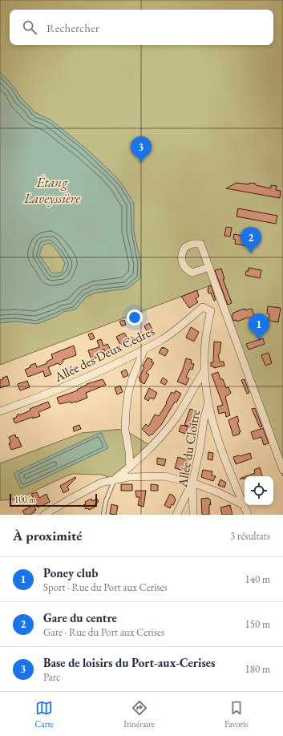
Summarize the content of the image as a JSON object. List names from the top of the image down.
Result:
{
  "streets": {
    "street": ["Allée des Deux Cèdres", "Allée du Cloître"]
  },
  "water": ["Étang Laveyssière"],
  "scale_bar": "100 m",
  "page": {
    "search": "Rechercher",
    "pins": ["3", "2", "1"],
    "scale": "100 m",
    "heading": ["À proximité", "3 résultats"],
    "list": [
      {
        "mark": "1",
        "name": "Poney club",
        "note": "Sport · Rue du Port aux Cerises",
        "value": "140 m"
      },
      {
        "mark": "2",
        "name": "Gare du centre",
        "note": "Gare · Rue du Port aux Cerises",
        "value": "150 m"
      },
      {
        "mark": "3",
        "name": "Base de loisirs du Port-aux-Cerises",
        "note": "Parc",
        "value": "180 m"
      }
    ],
    "nav": ["Carte", "Itinéraire", "Favoris"]
  }
}
